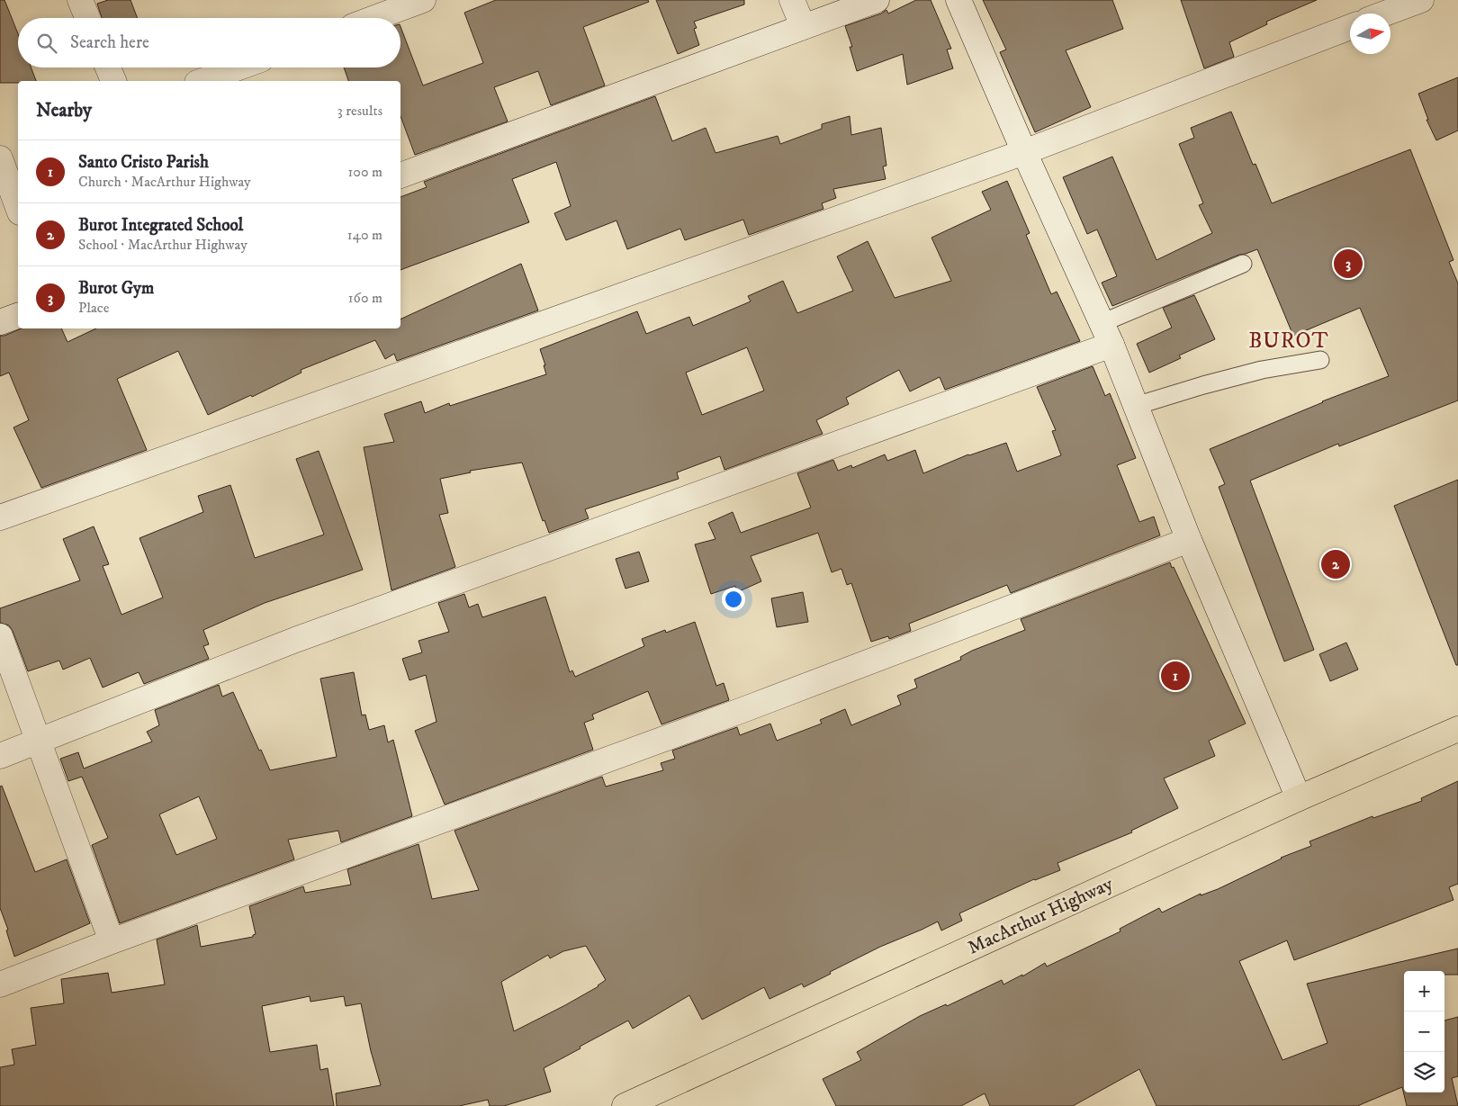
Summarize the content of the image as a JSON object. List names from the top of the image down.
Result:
{
  "streets": {
    "highway": ["MacArthur Highway"]
  },
  "districts": ["BUROT"],
  "north": "right",
  "page": {
    "search": "Search here",
    "heading": ["Nearby", "3 results"],
    "list": [
      {
        "mark": "1",
        "name": "Santo Cristo Parish",
        "note": "Church · MacArthur Highway",
        "value": "100 m"
      },
      {
        "mark": "2",
        "name": "Burot Integrated School",
        "note": "School · MacArthur Highway",
        "value": "140 m"
      },
      {
        "mark": "3",
        "name": "Burot Gym",
        "note": "Place",
        "value": "160 m"
      }
    ],
    "pins": ["3", "2", "1"],
    "map_buttons": ["+", "−"]
  }
}
